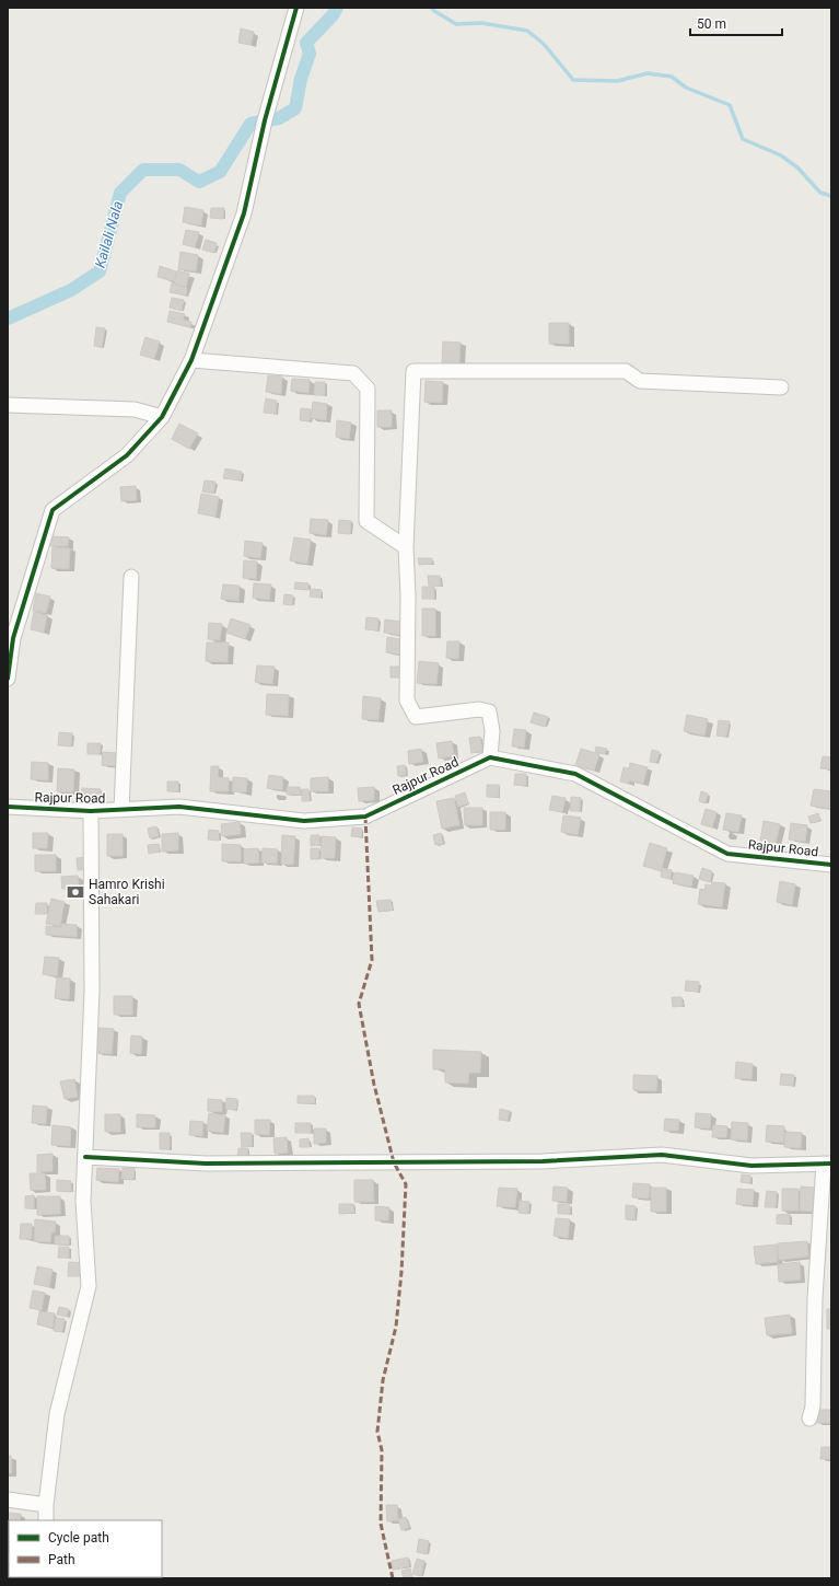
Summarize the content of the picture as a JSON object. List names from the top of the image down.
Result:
{
  "streets": {
    "street": ["Rajpur Road"]
  },
  "water": ["Kailali Nala"],
  "places": {
    "bank": ["Hamro Krishi Sahakari"]
  },
  "legend": ["Cycle path", "Path"],
  "scale_bar": "50 m"
}
